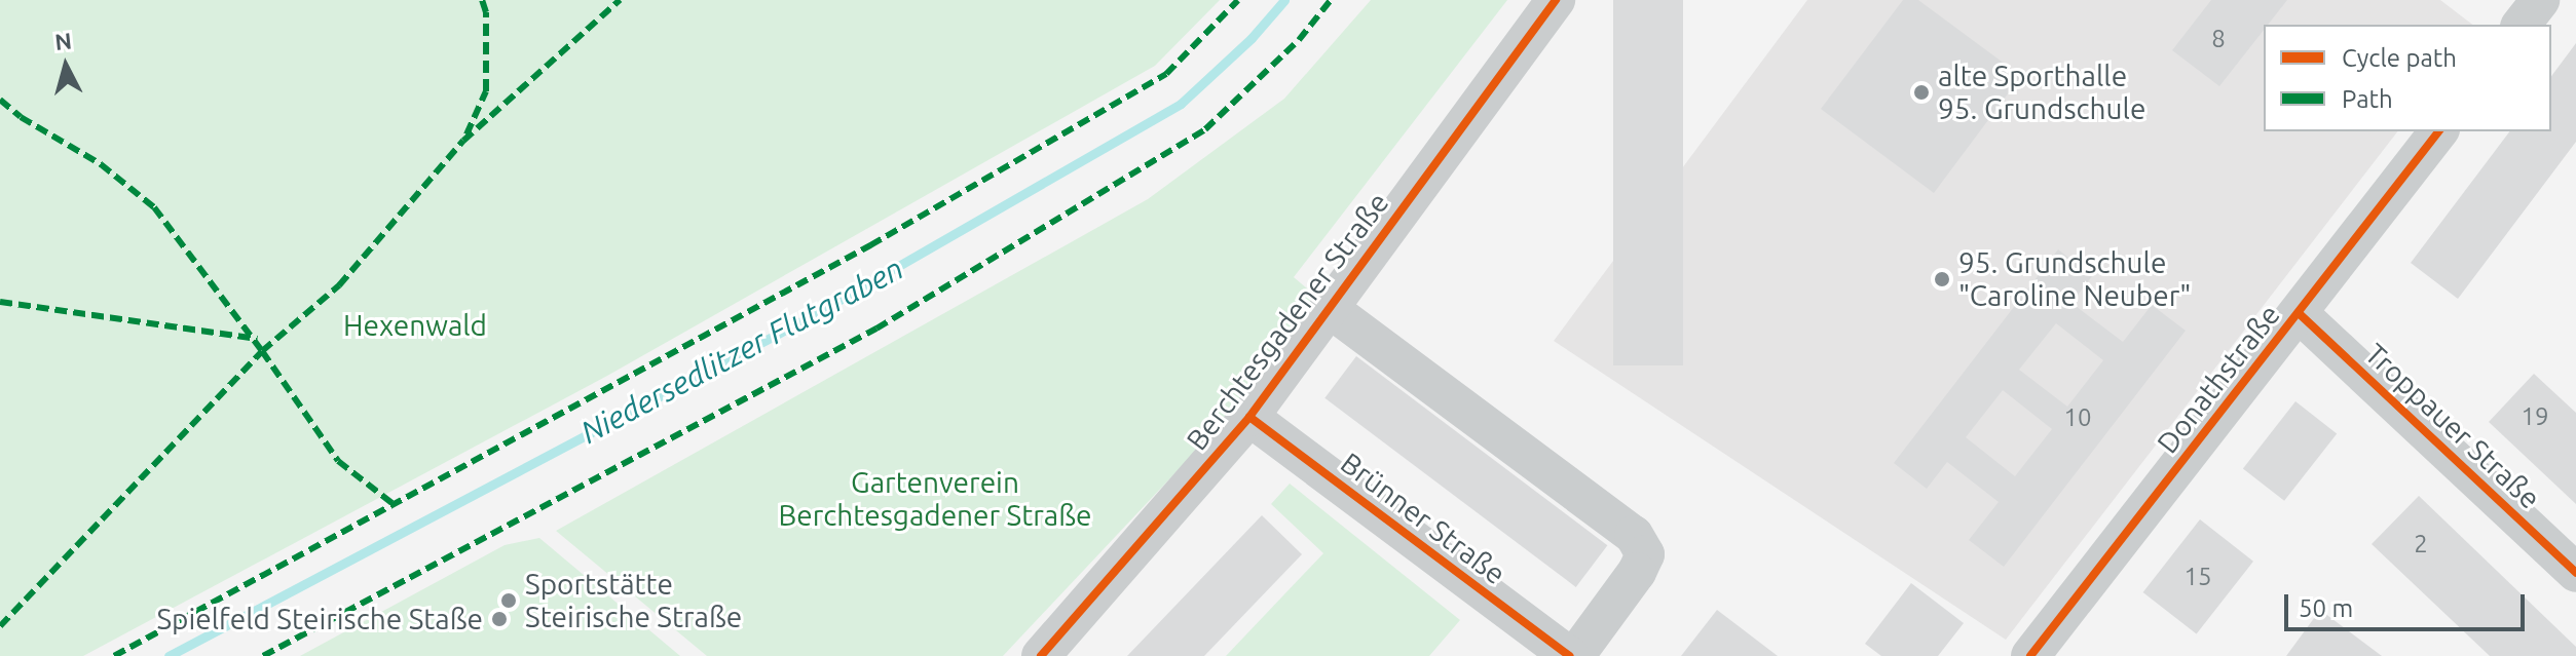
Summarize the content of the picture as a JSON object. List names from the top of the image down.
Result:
{
  "streets": {
    "street": [
      "Berchtesgadener Straße",
      "Donathstraße",
      "Troppauer Straße",
      "Brünner Straße"
    ]
  },
  "crossings": [
    ["Berchtesgadener Straße", "Brünner Straße"],
    ["Donathstraße", "Troppauer Straße"]
  ],
  "water": ["Niedersedlitzer Flutgraben"],
  "parks": ["Hexenwald", "Gartenverein Berchtesgadener Straße"],
  "places": [
    "alte Sporthalle 95. Grundschule",
    "95. Grundschule \"Caroline Neuber\"",
    "Sportstätte Steirische Straße",
    "Spielfeld Steirische Staße"
  ],
  "house_numbers": [
    "8",
    "19",
    "10",
    "2",
    "15"
  ],
  "legend": ["Cycle path", "Path"],
  "scale_bar": "50 m",
  "north": "top"
}
